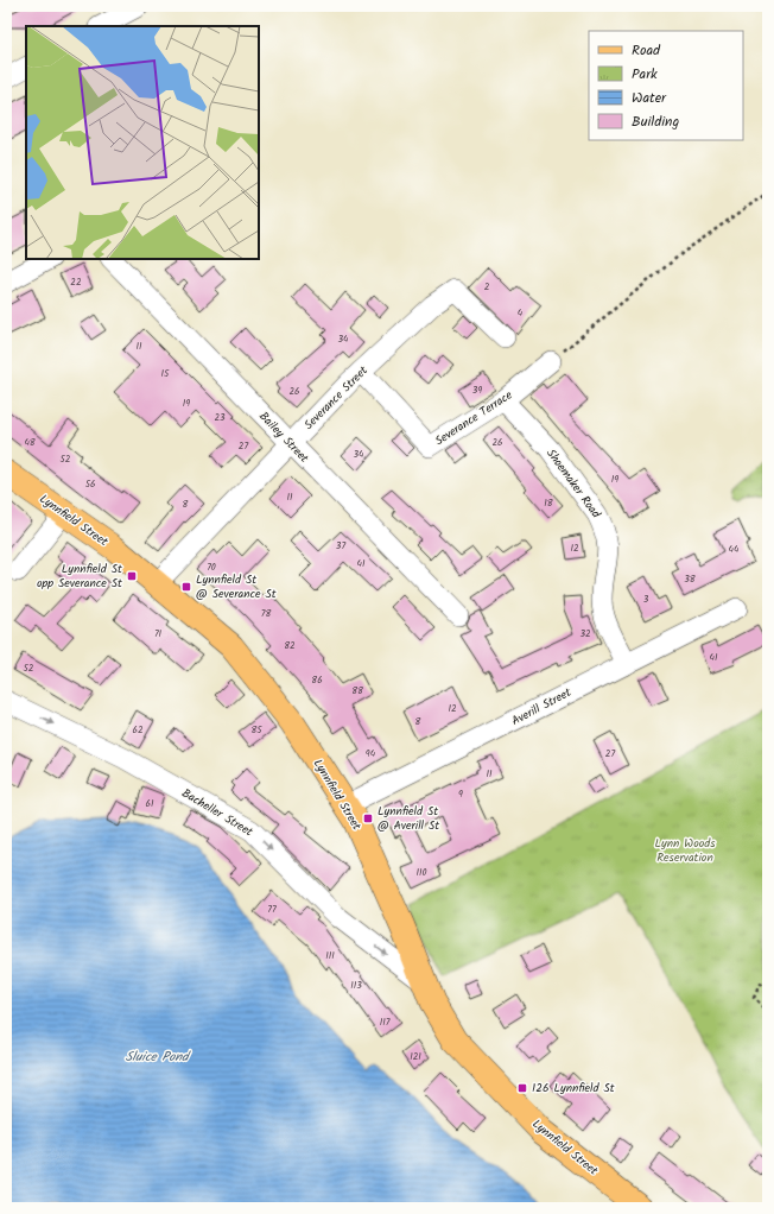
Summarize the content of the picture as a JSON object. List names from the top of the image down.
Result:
{
  "streets": {
    "main road": ["Lynnfield Street"],
    "street": [
      "Severance Street",
      "Severance Terrace",
      "Bailey Street",
      "Shoemaker Road",
      "Averill Street",
      "Bacheller Street"
    ]
  },
  "crossings": [
    ["Severance Street", "Severance Terrace"],
    ["Severance Street", "Bailey Street"],
    ["Severance Street", "Lynnfield Street"],
    ["Severance Terrace", "Shoemaker Road"],
    ["Shoemaker Road", "Averill Street"],
    ["Lynnfield Street", "Averill Street"],
    ["Lynnfield Street", "Bacheller Street"]
  ],
  "one_way": ["Bacheller Street"],
  "water": ["Sluice Pond"],
  "parks": ["Lynn Woods Reservation"],
  "places": {
    "transit": [
      "Lynnfield St opp Severance St",
      "Lynnfield St @ Severance St",
      "Lynnfield St @ Averill St",
      "126 Lynnfield St"
    ]
  },
  "house_numbers": [
    "22",
    "2",
    "4",
    "34",
    "11",
    "15",
    "39",
    "26",
    "19",
    "23",
    "48",
    "26",
    "27",
    "34",
    "52",
    "19",
    "56",
    "11",
    "18",
    "8",
    "37",
    "12",
    "44",
    "41",
    "70",
    "38",
    "3",
    "78",
    "71",
    "32",
    "82",
    "41",
    "52",
    "86",
    "88",
    "12",
    "8",
    "62",
    "85",
    "94",
    "27",
    "11",
    "9",
    "61",
    "110",
    "77",
    "111",
    "113",
    "117",
    "121"
  ],
  "legend": [
    "Road",
    "Park",
    "Water",
    "Building"
  ]
}
